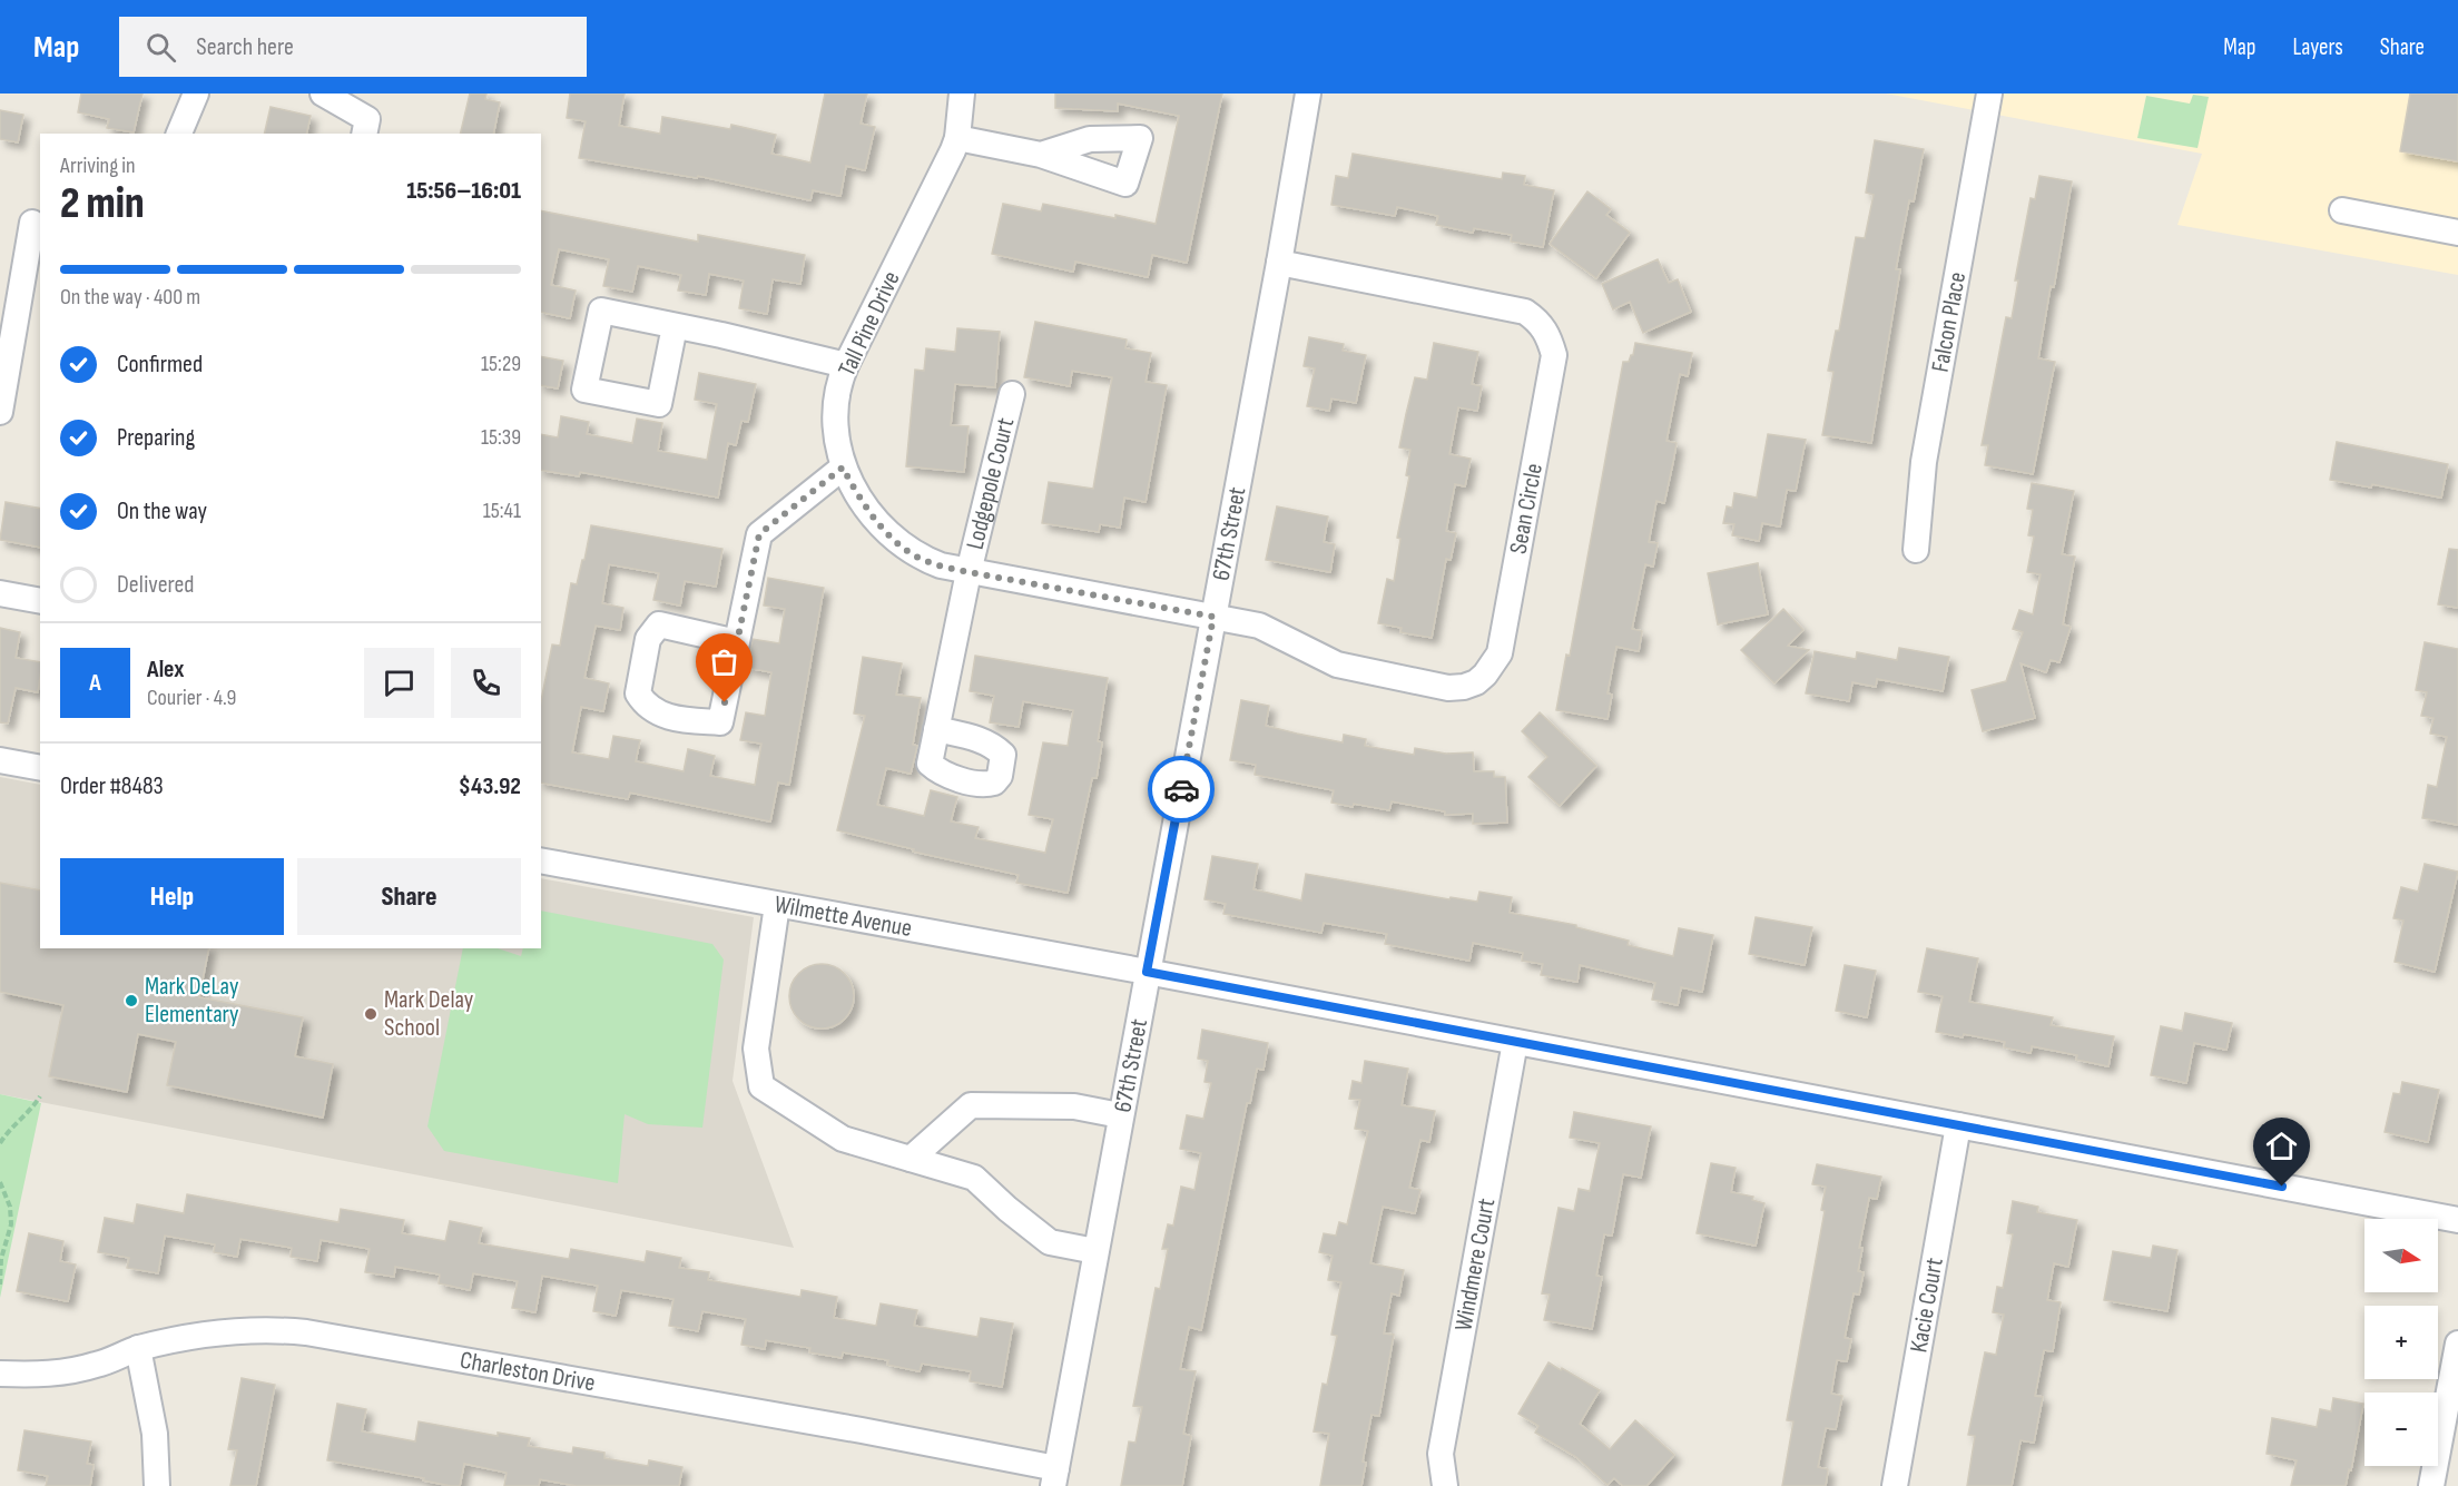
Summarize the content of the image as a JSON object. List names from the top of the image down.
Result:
{
  "streets": {
    "street": [
      "Falcon Place",
      "Tall Pine Drive",
      "Lodgepole Court",
      "Sean Circle",
      "67th Street",
      "Wilmette Avenue",
      "Windmere Court",
      "Kacie Court",
      "Charleston Drive"
    ]
  },
  "crossings": [
    ["Tall Pine Drive", "Lodgepole Court"],
    ["Tall Pine Drive", "Sean Circle"],
    ["Tall Pine Drive", "67th Street"],
    ["Sean Circle", "67th Street"],
    ["67th Street", "Wilmette Avenue"],
    ["67th Street", "Charleston Drive"],
    ["Wilmette Avenue", "Windmere Court"],
    ["Wilmette Avenue", "Kacie Court"]
  ],
  "places": ["Mark DeLay Elementary", "Mark Delay School"],
  "north": "right",
  "page": {
    "header": "Map",
    "search": "Search here",
    "nav": ["Map", "Layers", "Share"],
    "heading": ["2 min", "Arriving in", "15:56–16:01"],
    "panel": [
      "Alex",
      "Courier · 4.9",
      "Order #8483",
      "$43.92"
    ],
    "bar": "On the way · 400 m",
    "list": [
      ["Confirmed", "15:29"],
      ["Preparing", "15:39"],
      ["On the way", "15:41"],
      "Delivered"
    ],
    "round": "A",
    "buttons": ["Help", "Share"],
    "map_buttons": ["+", "−"]
  }
}
